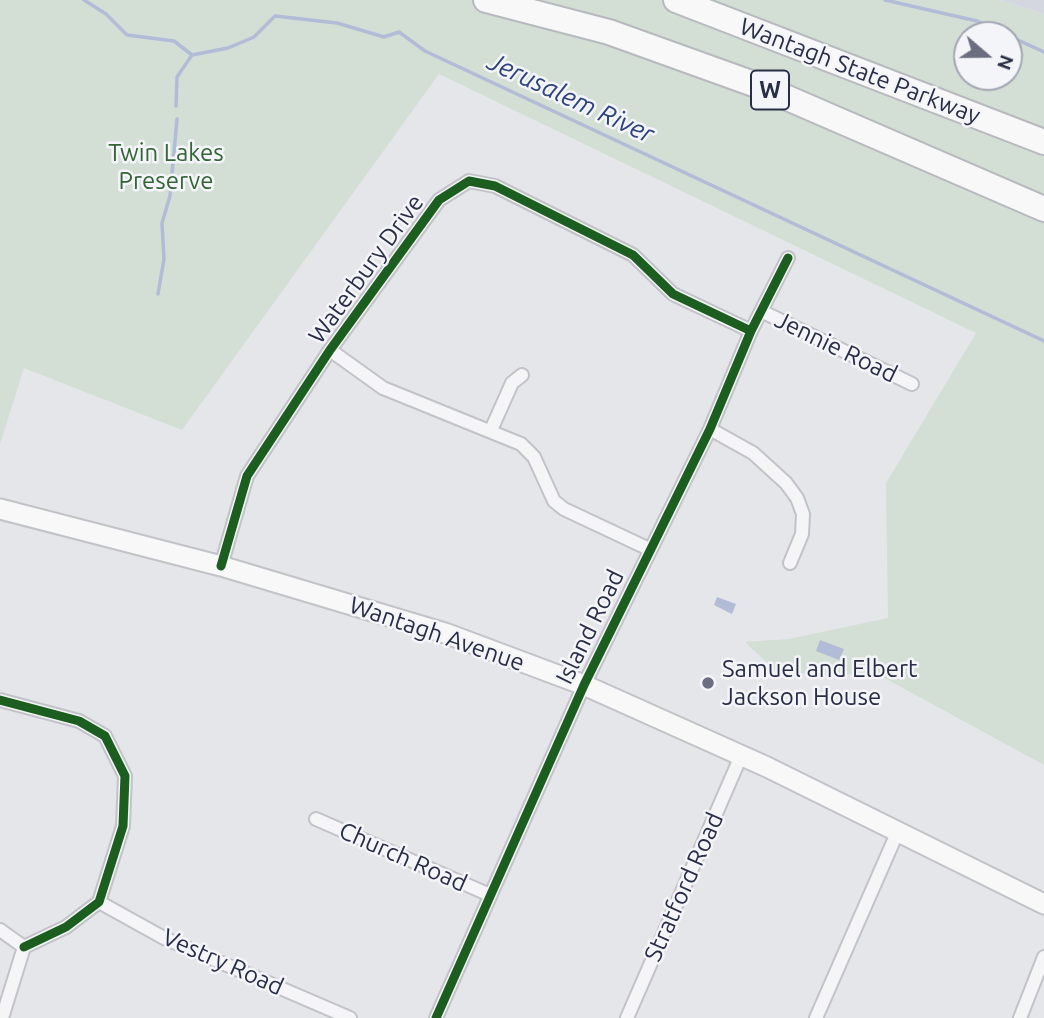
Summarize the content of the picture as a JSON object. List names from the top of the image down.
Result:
{
  "streets": {
    "highway": ["Wantagh State Parkway", "W"],
    "main road": ["Wantagh Avenue"],
    "street": [
      "Waterbury Drive",
      "Jennie Road",
      "Island Road",
      "Church Road",
      "Stratford Road",
      "Vestry Road"
    ]
  },
  "crossings": [
    ["Waterbury Drive", "Island Road"],
    ["Waterbury Drive", "Wantagh Avenue"],
    ["Jennie Road", "Island Road"],
    ["Island Road", "Wantagh Avenue"],
    ["Island Road", "Church Road"],
    ["Wantagh Avenue", "Stratford Road"]
  ],
  "water": ["Jerusalem River"],
  "parks": ["Twin Lakes Preserve"],
  "places": ["Samuel and Elbert Jackson House"],
  "north": "right"
}
